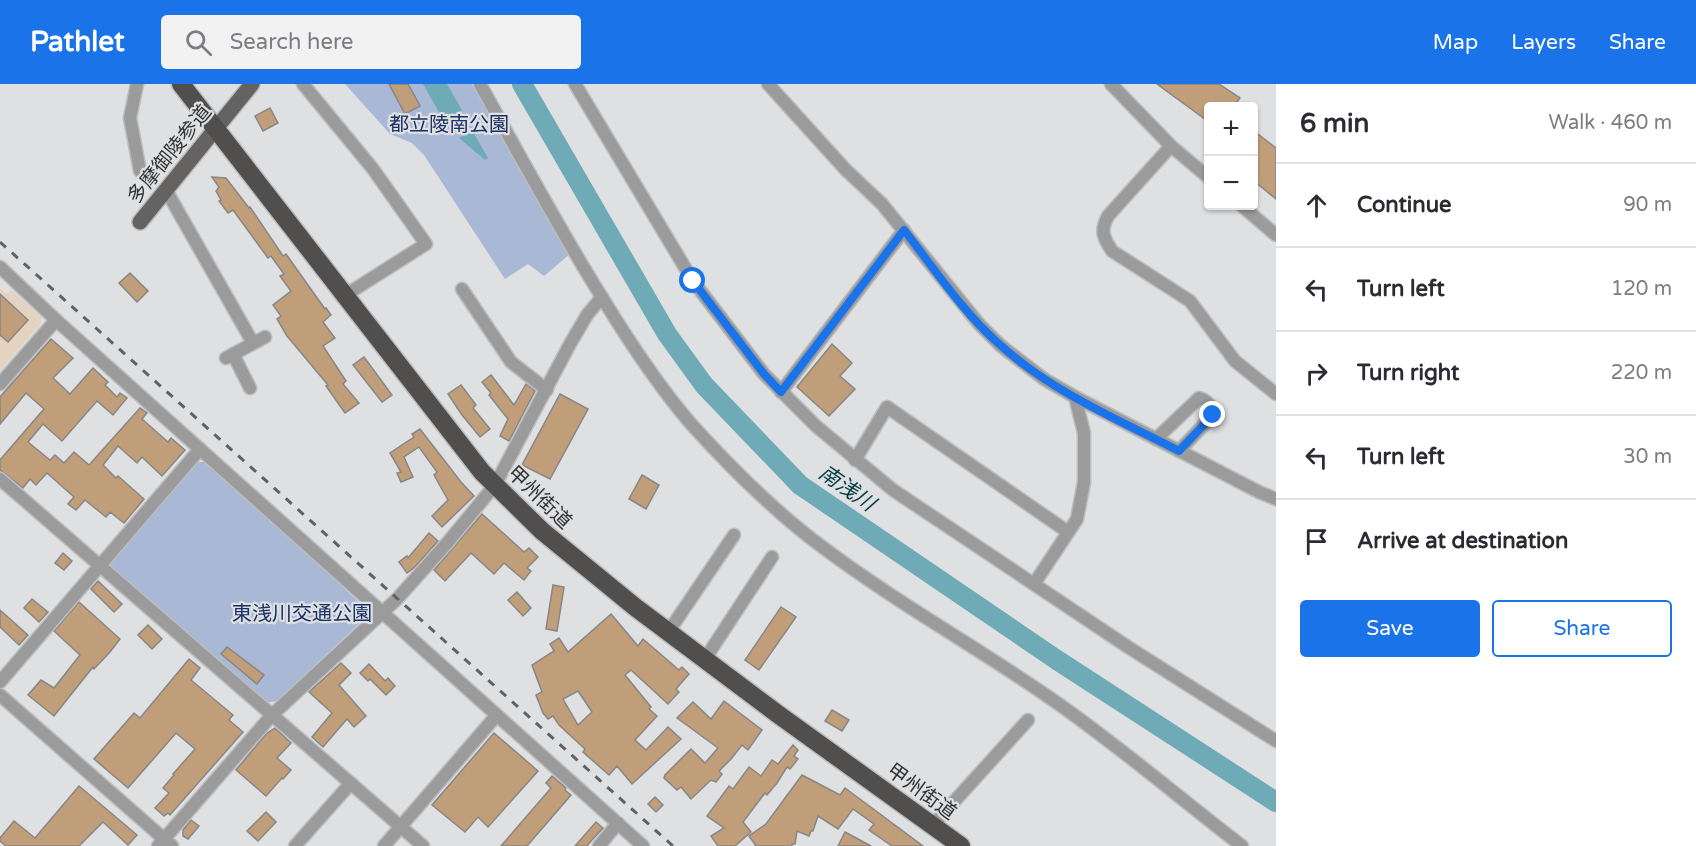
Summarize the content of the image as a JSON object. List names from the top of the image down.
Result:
{
  "streets": {
    "highway": ["甲州街道"],
    "main road": ["多摩御陵参道"]
  },
  "crossings": [
    ["多摩御陵参道", "甲州街道"]
  ],
  "water": ["南浅川"],
  "parks": ["都立陵南公園", "東浅川交通公園"],
  "page": {
    "header": "Pathlet",
    "search": "Search here",
    "nav": ["Map", "Layers", "Share"],
    "heading": ["6 min", "Walk · 460 m"],
    "map_buttons": ["+", "−"],
    "list": [
      ["Continue", "90 m"],
      ["Turn left", "120 m"],
      ["Turn right", "220 m"],
      ["Turn left", "30 m"],
      "Arrive at destination"
    ],
    "buttons": ["Save", "Share"]
  }
}
